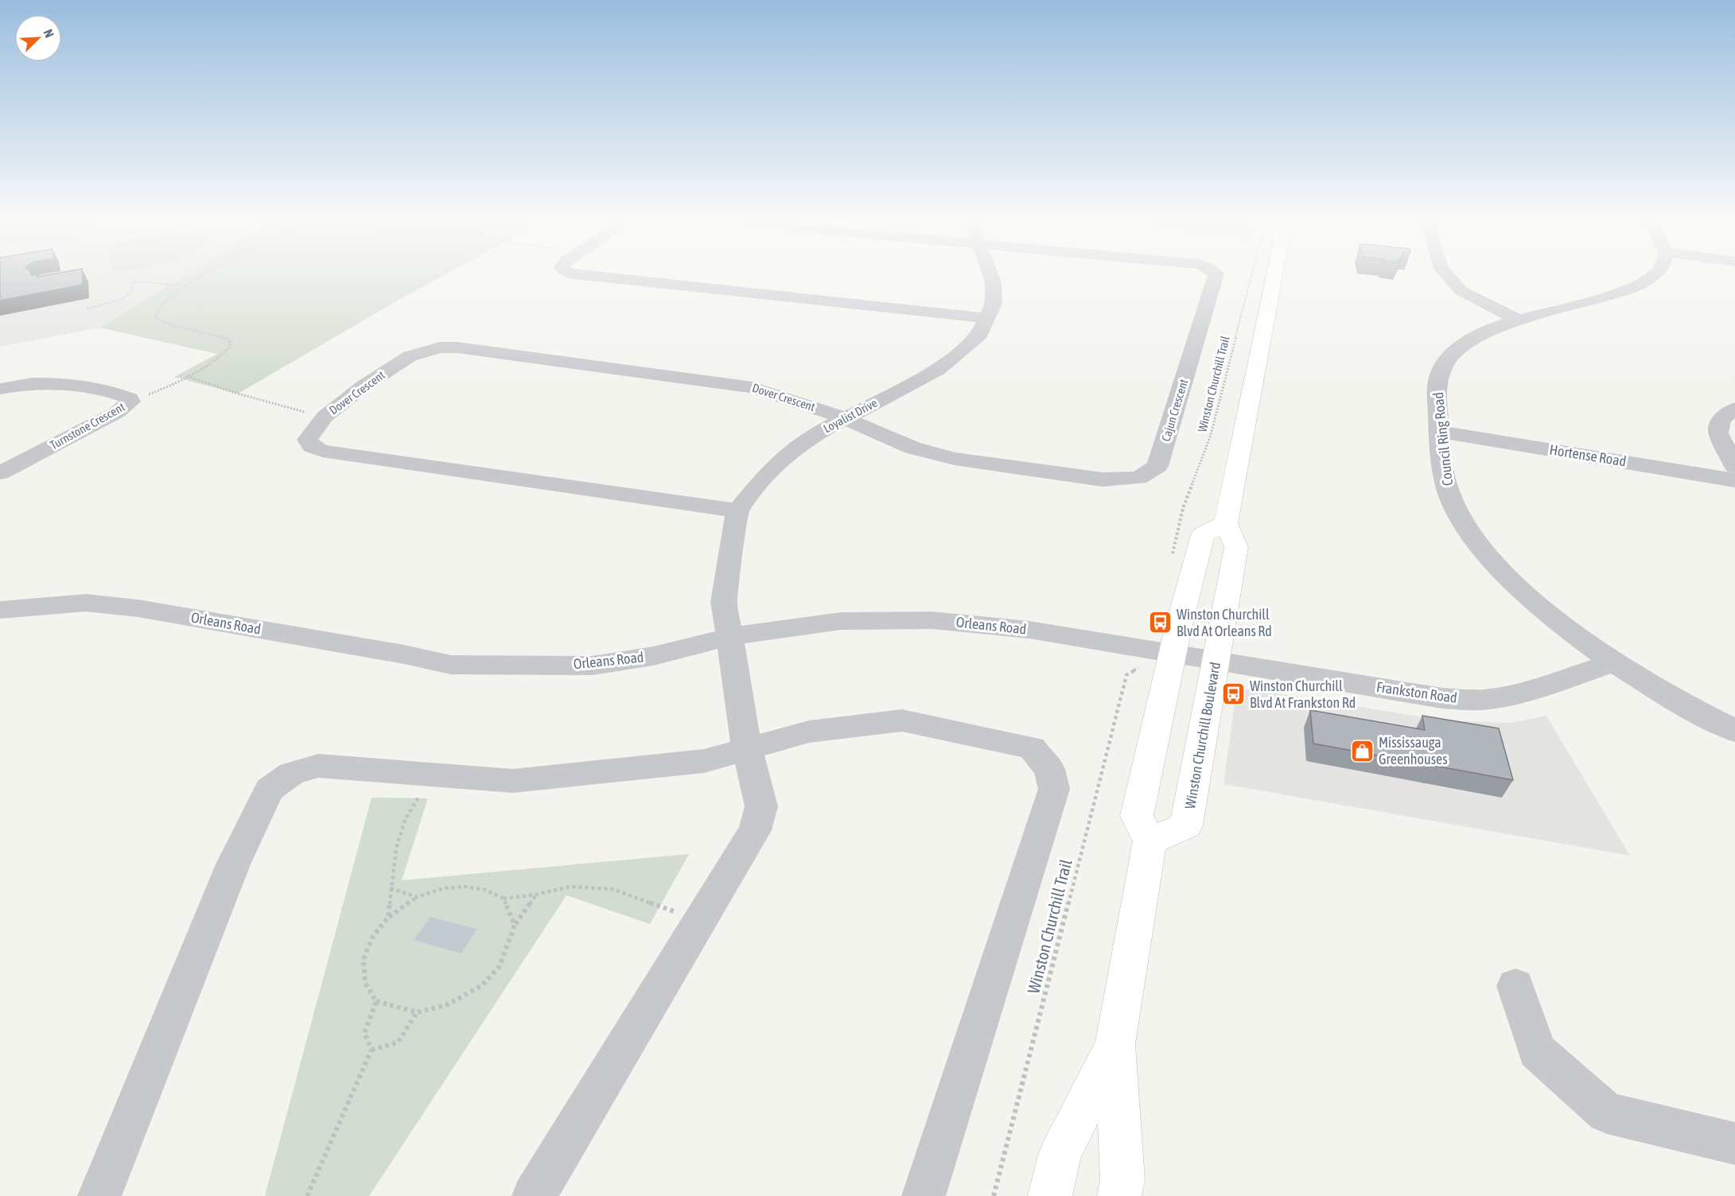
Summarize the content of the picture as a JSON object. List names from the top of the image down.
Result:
{
  "streets": {
    "main road": ["Winston Churchill Boulevard"],
    "street": [
      "Dover Crescent",
      "Cajun Crescent",
      "Loyalist Drive",
      "Turnstone Crescent",
      "Council Ring Road",
      "Hortense Road",
      "Orleans Road",
      "Frankston Road"
    ],
    "path": ["Winston Churchill Trail"]
  },
  "crossings": [
    ["Dover Crescent", "Cajun Crescent"],
    ["Dover Crescent", "Loyalist Drive"],
    ["Cajun Crescent", "Loyalist Drive"],
    ["Council Ring Road", "Hortense Road"],
    ["Council Ring Road", "Frankston Road"],
    ["Orleans Road", "Frankston Road"],
    ["Orleans Road", "Winston Churchill Boulevard"],
    ["Frankston Road", "Winston Churchill Boulevard"]
  ],
  "places": {
    "bus stop": ["Winston Churchill Blvd At Orleans Rd", "Winston Churchill Blvd At Frankston Rd"],
    "shop": ["Mississauga Greenhouses"]
  },
  "north": "top right"
}
